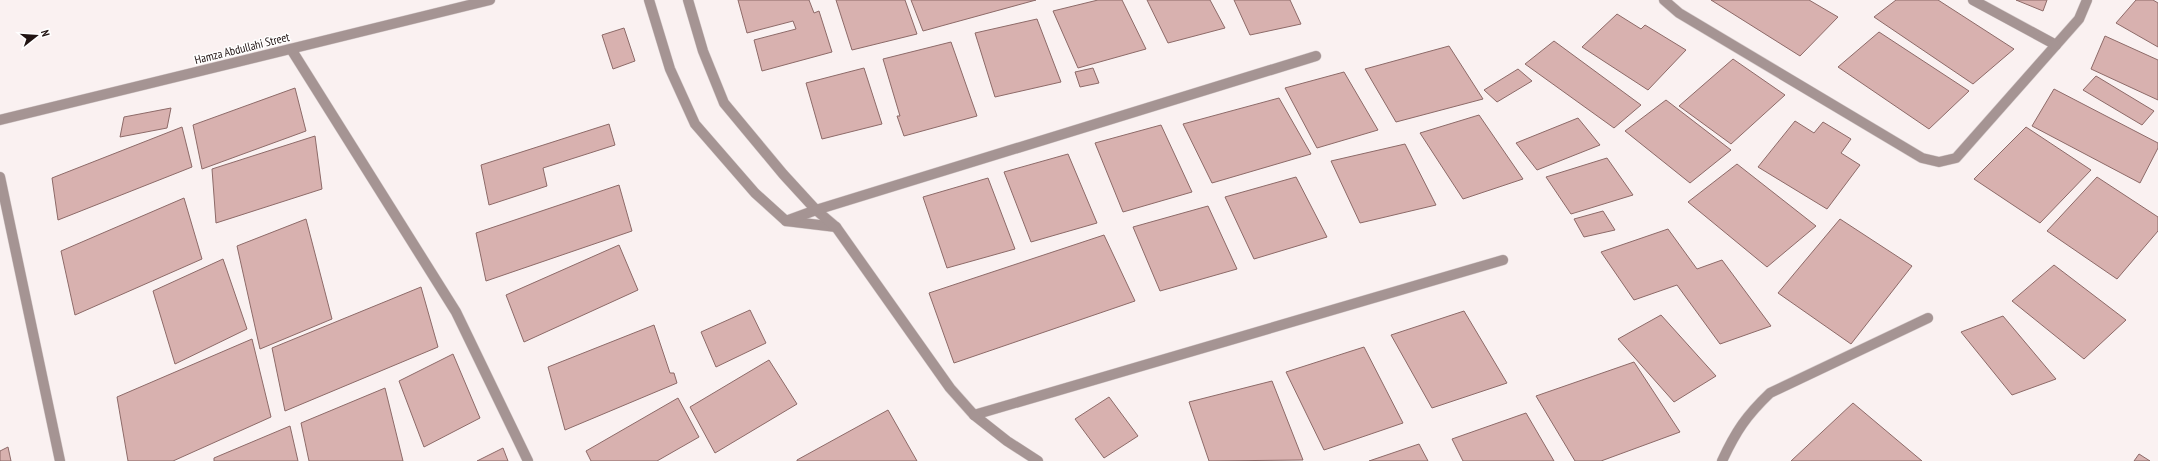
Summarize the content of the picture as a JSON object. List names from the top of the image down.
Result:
{
  "streets": {
    "street": ["Hamza Abdullahi Street"]
  },
  "north": "right"
}
